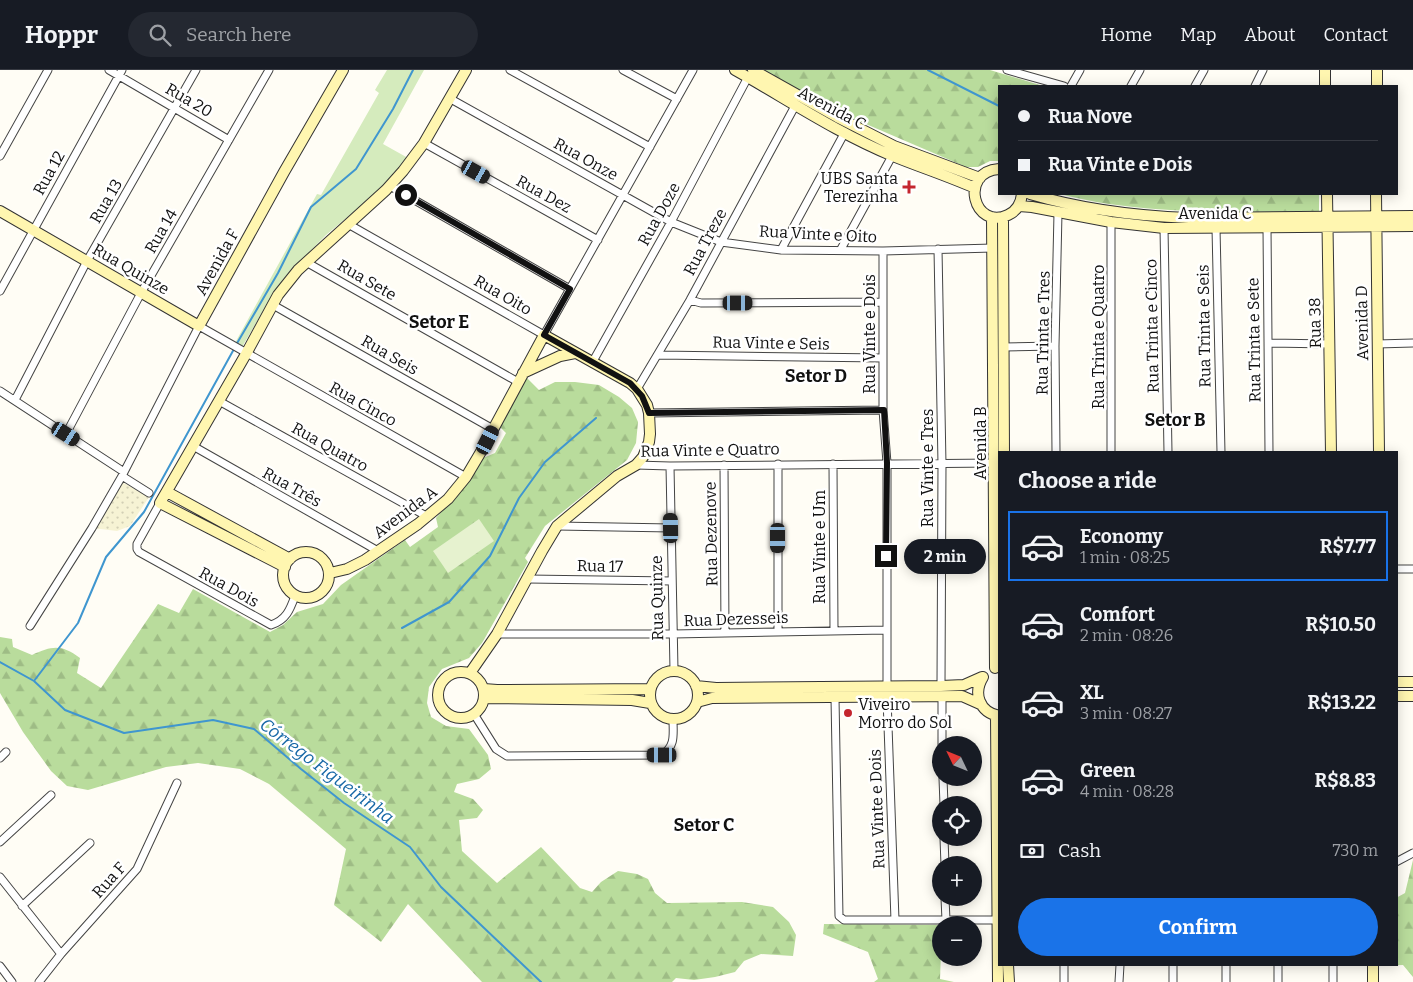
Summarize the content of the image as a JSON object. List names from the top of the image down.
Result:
{
  "streets": {
    "street": [
      "Rua 20",
      "Avenida C",
      "Rua Onze",
      "Rua 12",
      "Rua Dez",
      "Rua 13",
      "Rua Doze",
      "Rua 14",
      "Rua Vinte e Oito",
      "Rua Treze",
      "Avenida F",
      "Rua Quinze",
      "Rua Sete",
      "Rua Oito",
      "Rua 38",
      "Avenida D",
      "Rua Trinta e Cinco",
      "Rua Trinta e Seis",
      "Rua Trinta e Tres",
      "Rua Vinte e Dois",
      "Rua Trinta e Quatro",
      "Rua Trinta e Sete",
      "Rua Vinte e Seis",
      "Rua Seis",
      "Rua Cinco",
      "Avenida B",
      "Rua Quatro",
      "Rua Vinte e Quatro",
      "Rua Vinte e Tres",
      "Rua Três",
      "Avenida A",
      "Rua Dezenove",
      "Rua Vinte e Um",
      "Rua 17",
      "Rua Dois",
      "Rua Dezesseis",
      "Rua F"
    ]
  },
  "crossings": [
    ["Rua 20", "Rua 12"],
    ["Rua 20", "Rua 13"],
    ["Rua 20", "Rua 14"],
    ["Avenida C", "Rua Doze"],
    ["Avenida C", "Rua Treze"],
    ["Avenida C", "Rua 38"],
    ["Avenida C", "Avenida D"],
    ["Avenida C", "Rua Trinta e Cinco"],
    ["Avenida C", "Rua Trinta e Seis"],
    ["Avenida C", "Rua Trinta e Tres"],
    ["Avenida C", "Rua Trinta e Quatro"],
    ["Avenida C", "Rua Trinta e Sete"],
    ["Rua Onze", "Rua Dez"],
    ["Rua Onze", "Rua Vinte e Oito"],
    ["Rua Onze", "Rua Oito"],
    ["Rua Onze", "Avenida A"],
    ["Rua 12", "Rua Quinze"],
    ["Rua 13", "Rua Quinze"],
    ["Rua Doze", "Rua Vinte e Oito"],
    ["Rua Doze", "Rua Oito"],
    ["Rua 14", "Rua Quinze"],
    ["Rua Vinte e Oito", "Rua Treze"],
    ["Rua Vinte e Oito", "Rua Vinte e Dois"],
    ["Rua Vinte e Oito", "Avenida B"],
    ["Rua Vinte e Oito", "Rua Vinte e Tres"],
    ["Rua Treze", "Rua Oito"],
    ["Rua Treze", "Rua Vinte e Seis"],
    ["Avenida F", "Rua Quinze"],
    ["Rua Quinze", "Rua Cinco"],
    ["Rua Quinze", "Rua Vinte e Quatro"],
    ["Rua Quinze", "Rua 17"],
    ["Rua Quinze", "Rua Dezesseis"],
    ["Rua Sete", "Avenida A"],
    ["Rua Oito", "Rua Vinte e Quatro"],
    ["Rua Oito", "Avenida A"],
    ["Rua Vinte e Dois", "Rua Vinte e Seis"],
    ["Rua Vinte e Dois", "Rua Vinte e Quatro"],
    ["Rua Vinte e Dois", "Rua Dezesseis"],
    ["Rua Seis", "Avenida A"],
    ["Rua Cinco", "Avenida A"],
    ["Avenida B", "Rua Vinte e Quatro"],
    ["Rua Quatro", "Avenida A"],
    ["Rua Vinte e Quatro", "Rua Vinte e Tres"],
    ["Rua Vinte e Quatro", "Rua Dezenove"],
    ["Rua Vinte e Quatro", "Rua Vinte e Um"],
    ["Rua Vinte e Quatro", "Rua 17"],
    ["Rua Vinte e Quatro", "Rua Dezesseis"],
    ["Rua Três", "Avenida A"],
    ["Avenida A", "Rua Dois"],
    ["Rua Dezenove", "Rua Dezesseis"],
    ["Rua Vinte e Um", "Rua Dezesseis"]
  ],
  "districts": [
    "Setor E",
    "Setor D",
    "Setor B",
    "Setor C"
  ],
  "water": ["Córrego Figueirinha"],
  "places": {
    "health": ["UBS Santa Terezinha"],
    "other": ["Viveiro Morro do Sol"]
  },
  "north": "top left",
  "page": {
    "header": "Hoppr",
    "search": "Search here",
    "nav": [
      "Home",
      "Map",
      "About",
      "Contact"
    ],
    "banner": ["Rua Nove", "Rua Vinte e Dois"],
    "heading": "Choose a ride",
    "list": [
      {
        "name": "Economy",
        "note": "1 min · 08:25",
        "value": "R$7.77"
      },
      {
        "name": "Comfort",
        "note": "2 min · 08:26",
        "value": "R$10.50"
      },
      {
        "name": "XL",
        "note": "3 min · 08:27",
        "value": "R$13.22"
      },
      {
        "name": "Green",
        "note": "4 min · 08:28",
        "value": "R$8.83"
      }
    ],
    "bubble": "2 min",
    "map_buttons": ["+", "−"],
    "pay": ["Cash", "730 m"],
    "buttons": "Confirm"
  }
}
